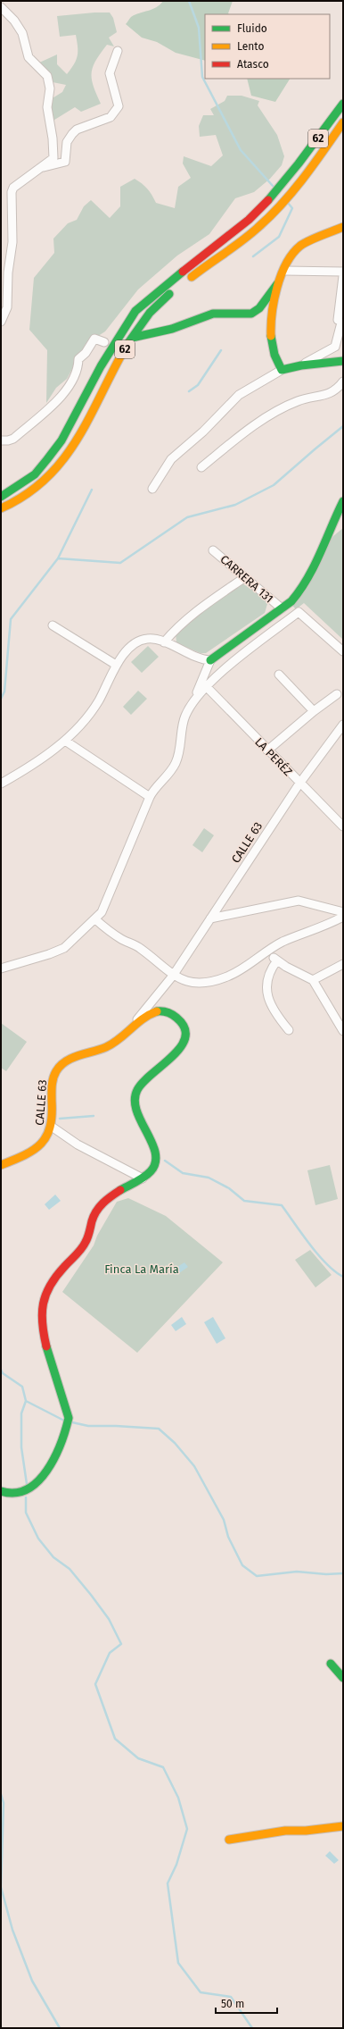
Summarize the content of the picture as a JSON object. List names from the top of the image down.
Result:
{
  "streets": {
    "main road": ["62", "CALLE 63"],
    "street": ["CARRERA 131", "LA PERÉZ"]
  },
  "crossings": [
    ["LA PERÉZ", "CALLE 63"]
  ],
  "parks": ["Finca La María"],
  "legend": ["Fluido", "Lento", "Atasco"],
  "scale_bar": "50 m"
}
